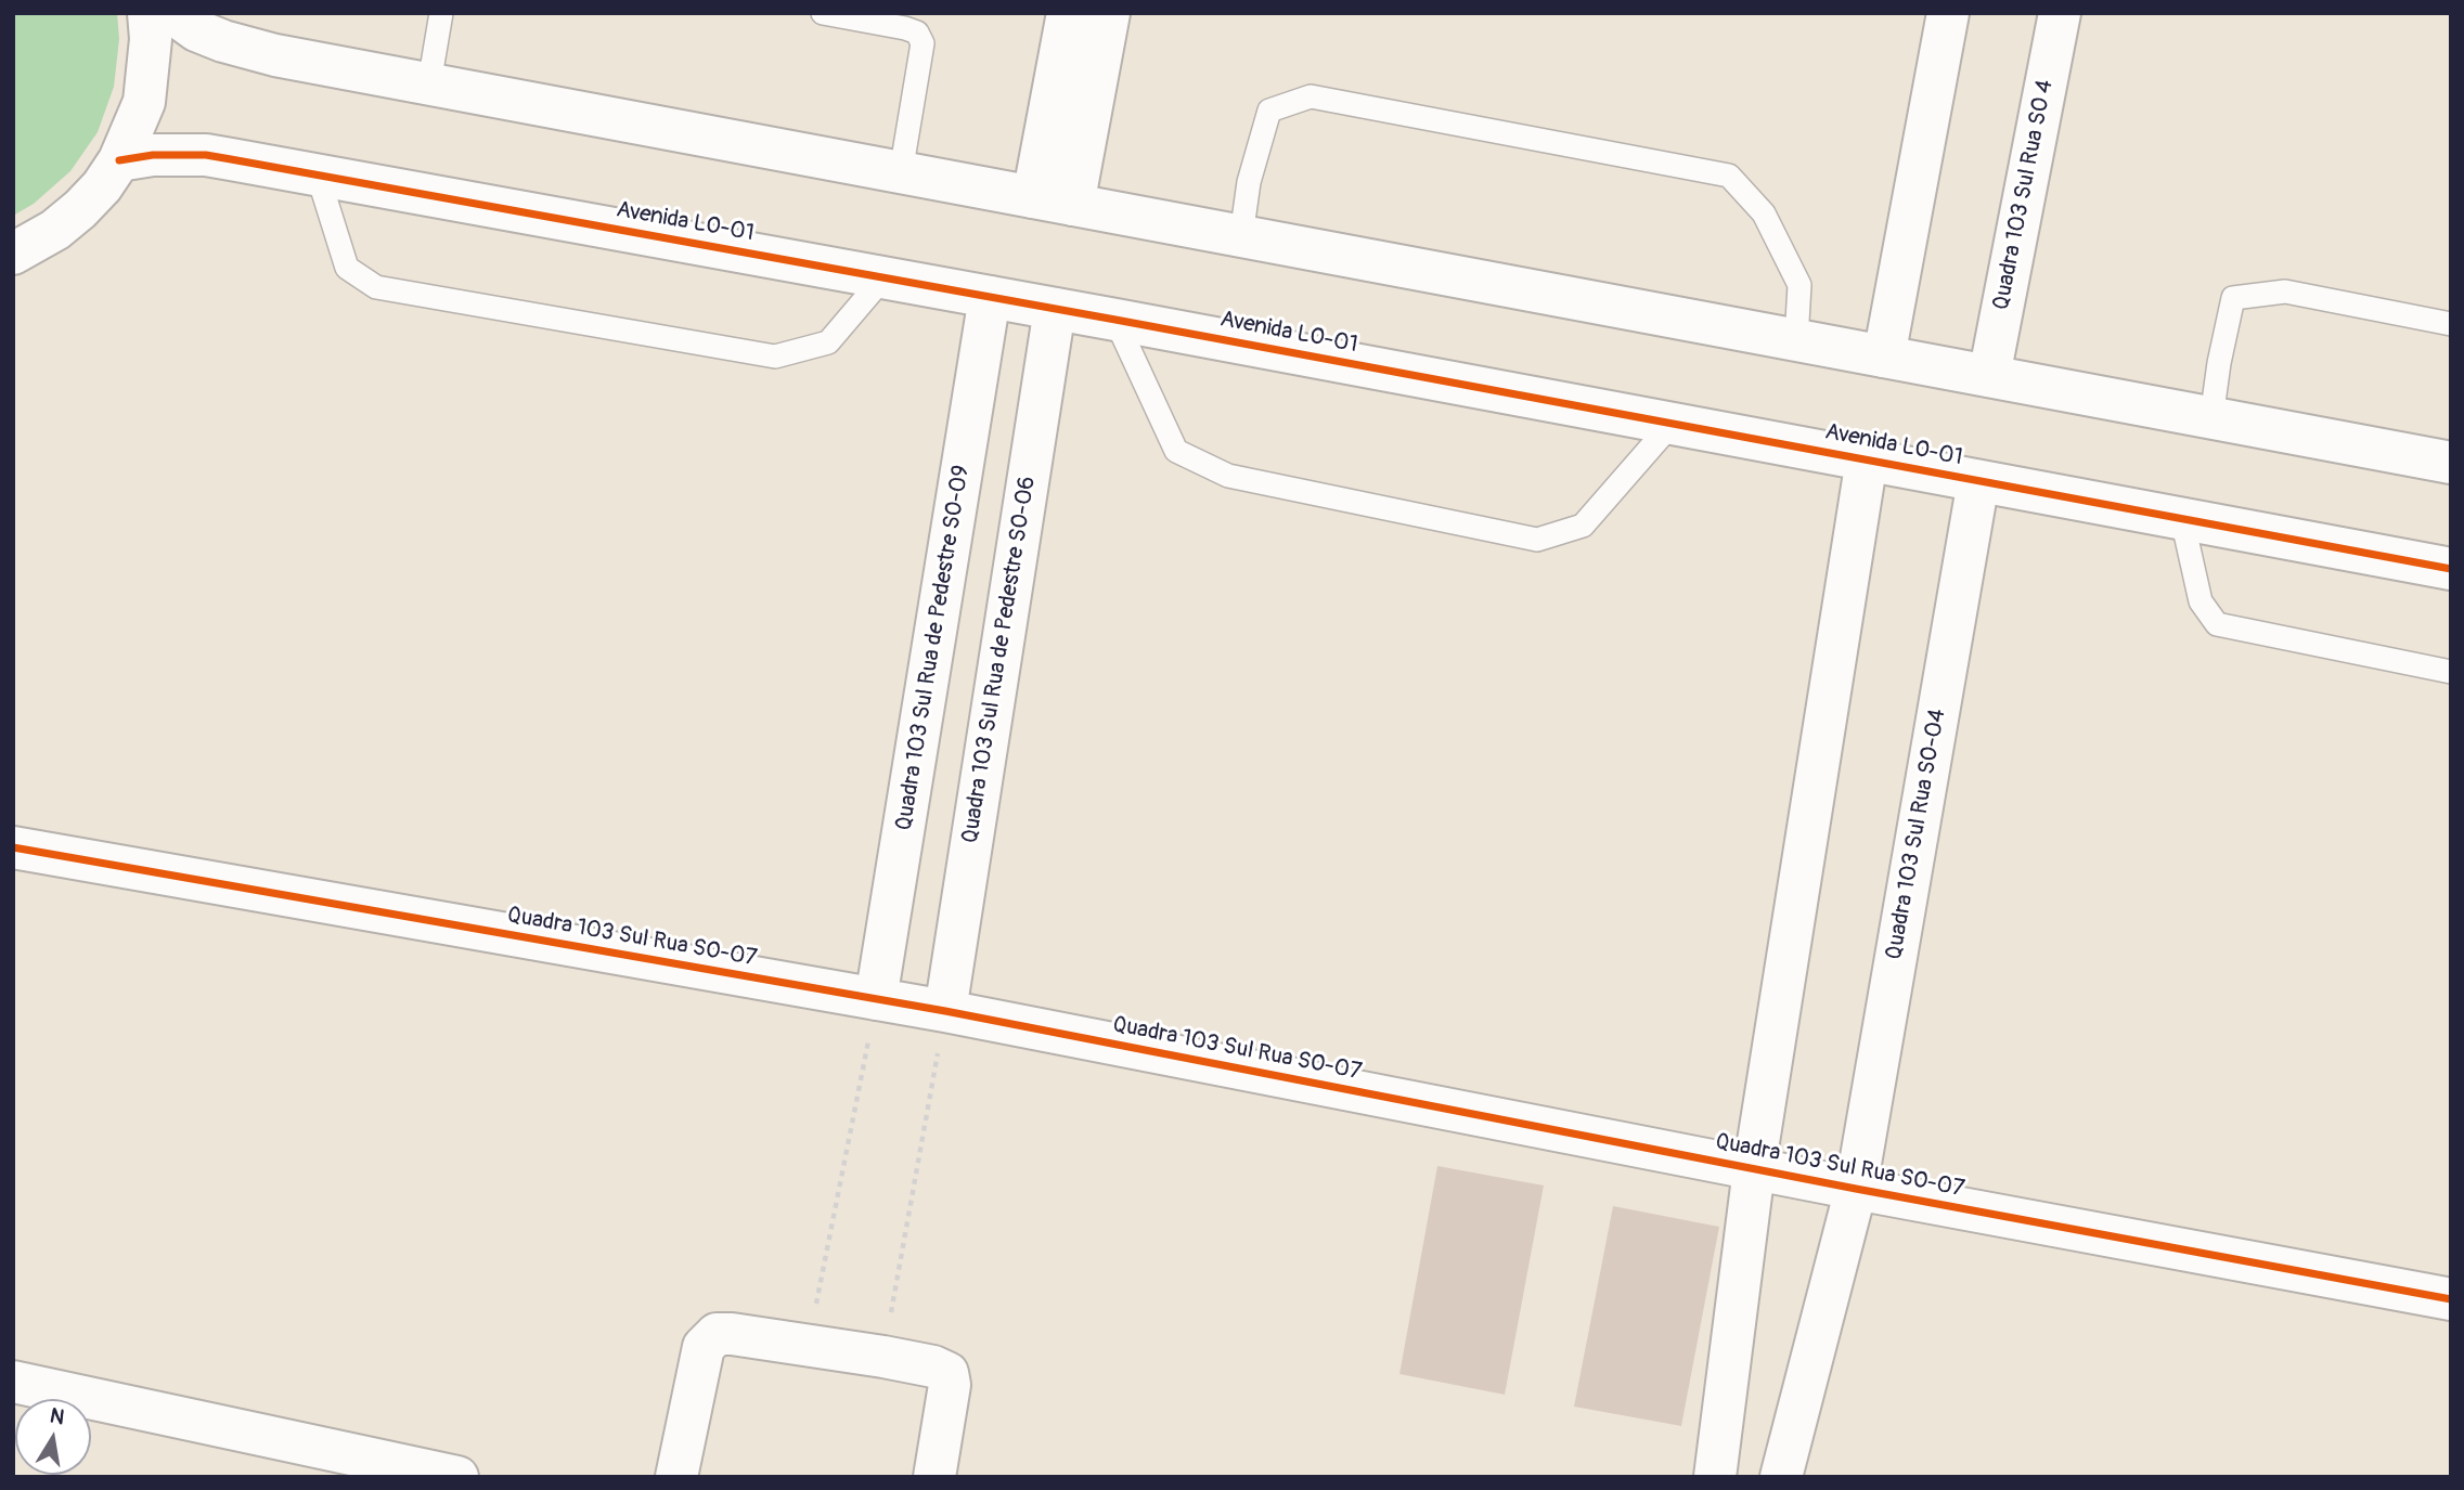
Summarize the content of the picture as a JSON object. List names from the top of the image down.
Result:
{
  "streets": {
    "street": [
      "Quadra 103 Sul Rua SO 4",
      "Avenida LO-01",
      "Quadra 103 Sul Rua de Pedestre SO-09",
      "Quadra 103 Sul Rua de Pedestre SO-06",
      "Quadra 103 Sul Rua SO-04",
      "Quadra 103 Sul Rua SO-07"
    ]
  },
  "crossings": [
    ["Avenida LO-01", "Quadra 103 Sul Rua de Pedestre SO-09"],
    ["Avenida LO-01", "Quadra 103 Sul Rua de Pedestre SO-06"],
    ["Avenida LO-01", "Quadra 103 Sul Rua SO-04"],
    ["Quadra 103 Sul Rua de Pedestre SO-09", "Quadra 103 Sul Rua SO-07"],
    ["Quadra 103 Sul Rua de Pedestre SO-06", "Quadra 103 Sul Rua SO-07"],
    ["Quadra 103 Sul Rua SO-04", "Quadra 103 Sul Rua SO-07"]
  ],
  "north": "top"
}
